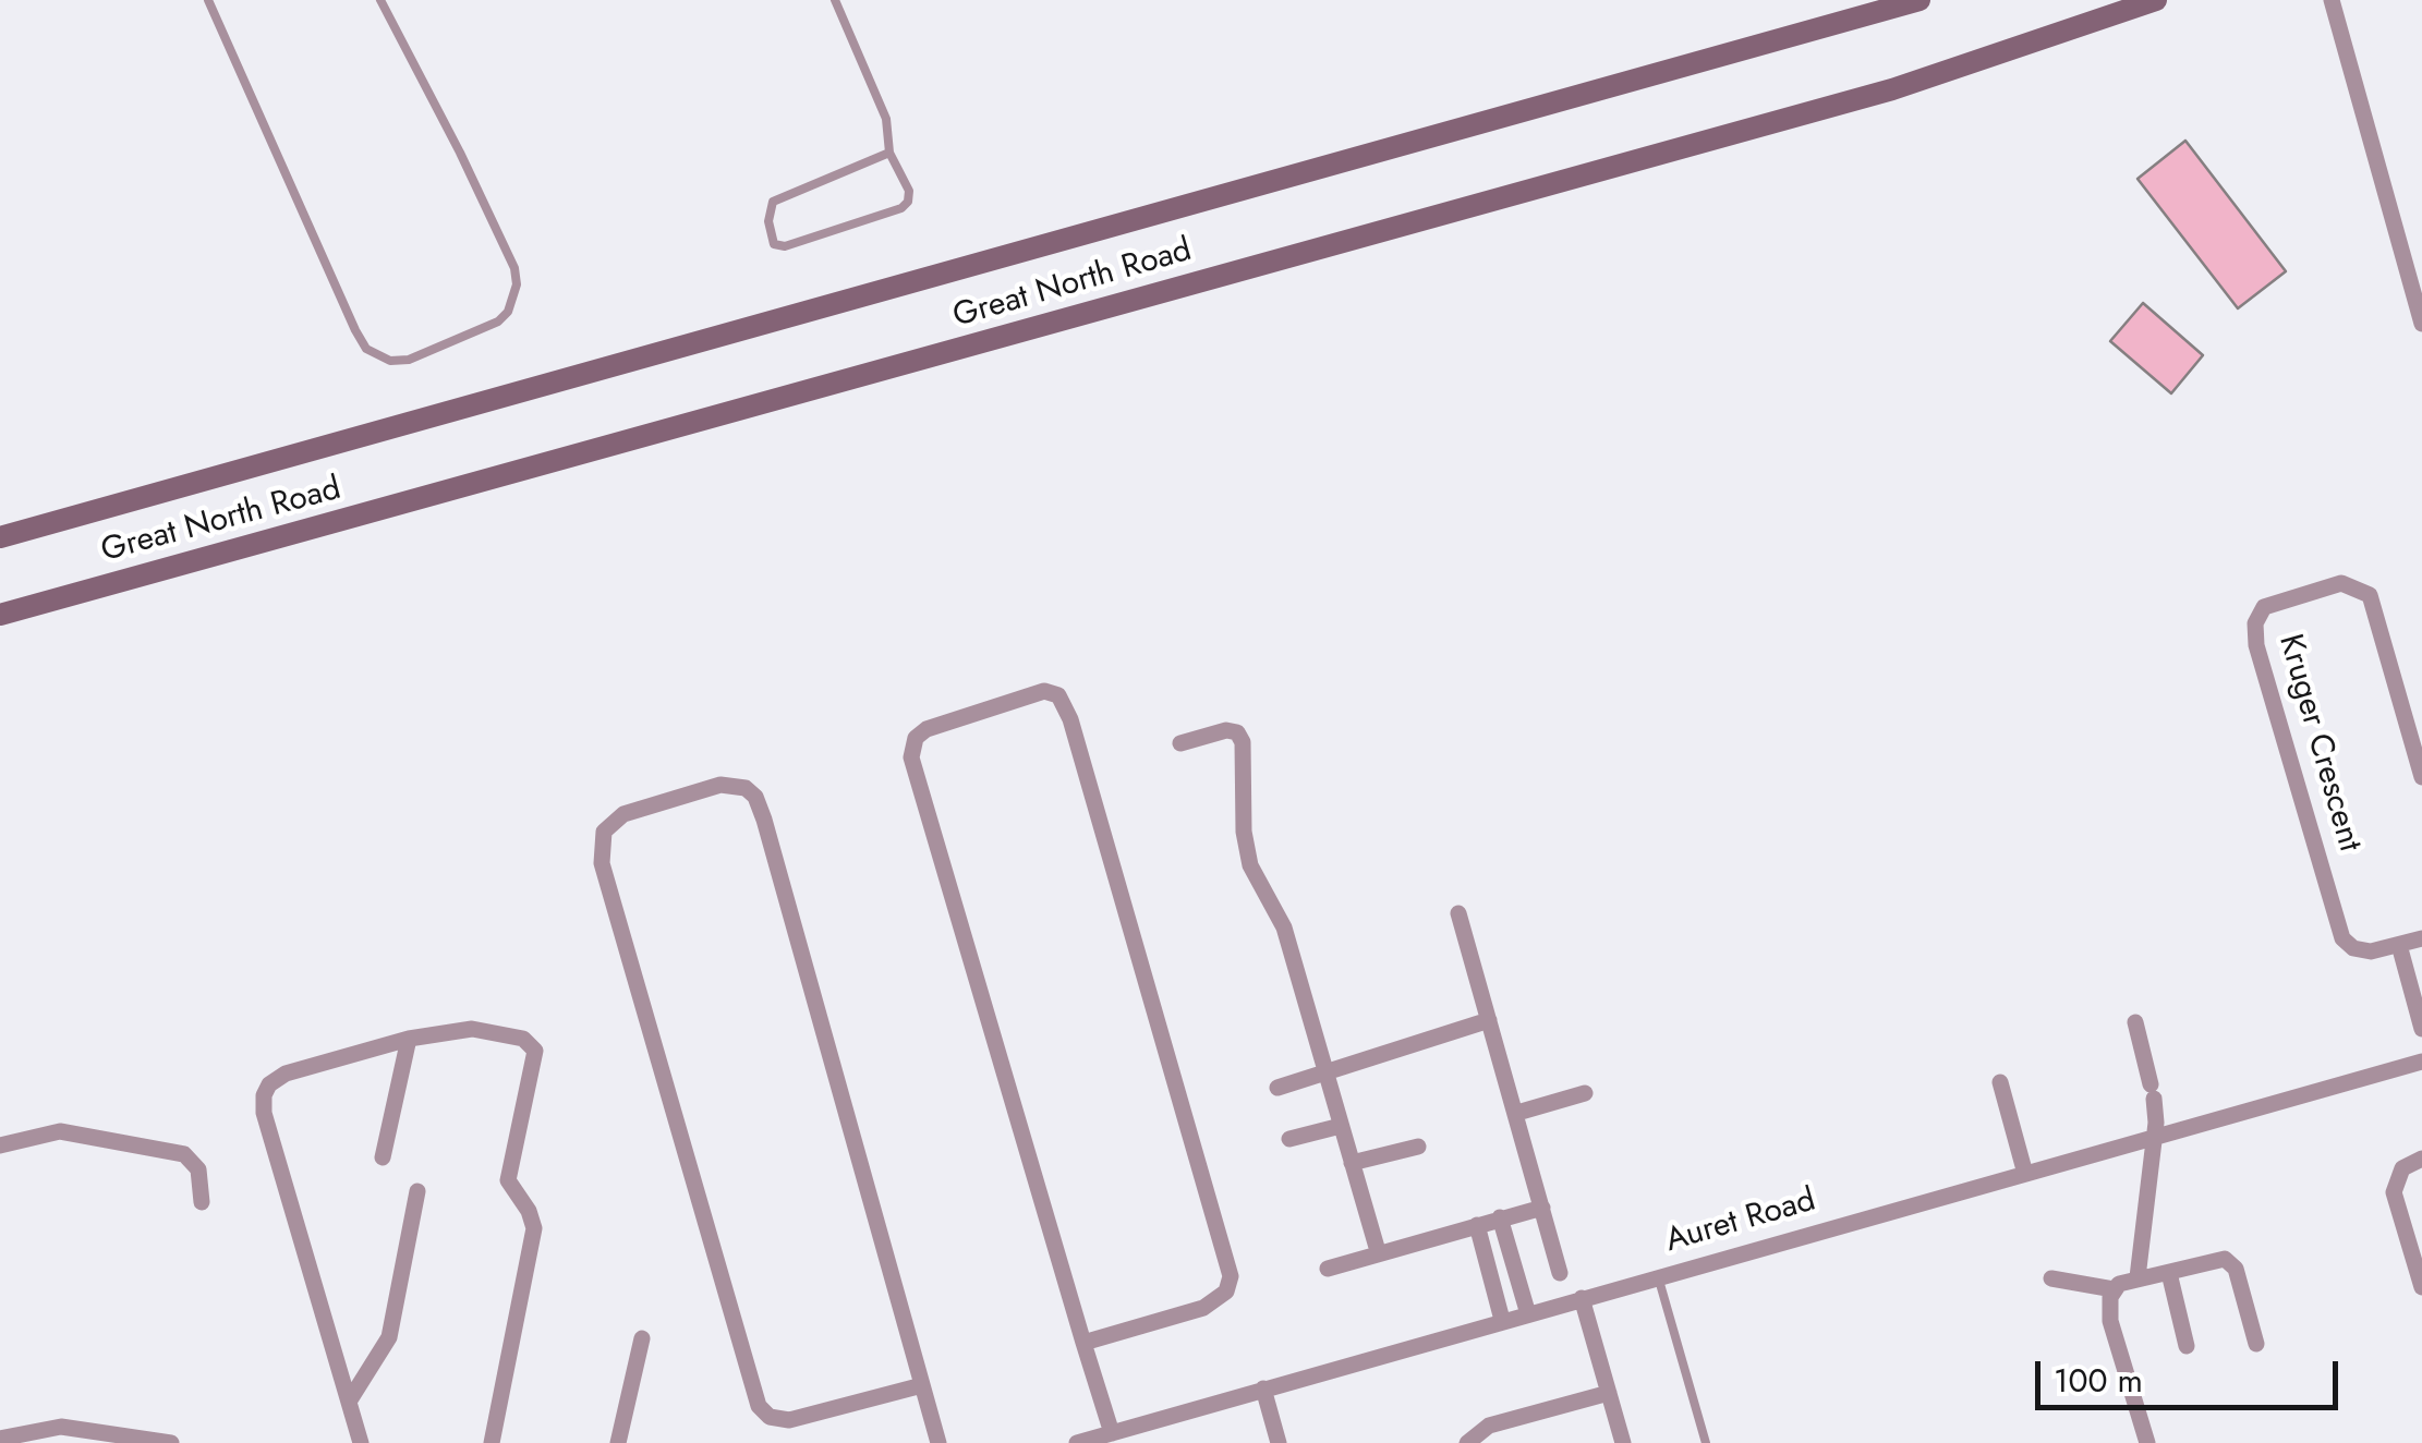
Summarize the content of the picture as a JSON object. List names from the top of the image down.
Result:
{
  "streets": {
    "main road": ["Great North Road"],
    "street": ["Kruger Crescent", "Auret Road"]
  },
  "scale_bar": "100 m"
}
